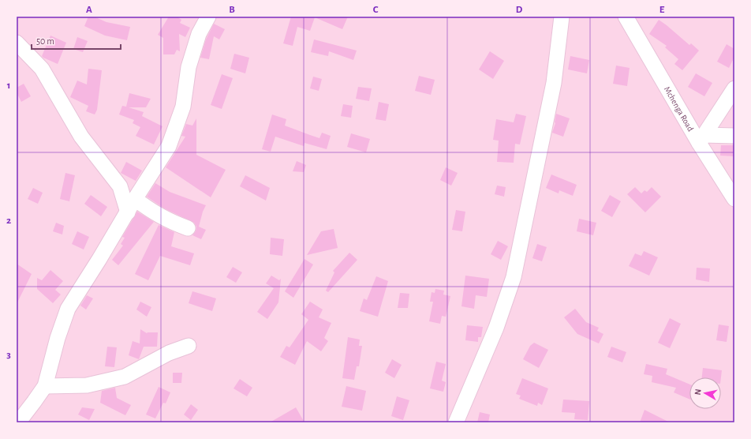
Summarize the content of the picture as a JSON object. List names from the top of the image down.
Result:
{
  "streets": {
    "street": ["Mchenga Road"]
  },
  "scale_bar": "50 m",
  "north": "left",
  "grid": {
    "columns": [
      "A",
      "B",
      "C",
      "D",
      "E"
    ],
    "rows": ["1", "2", "3"]
  }
}
